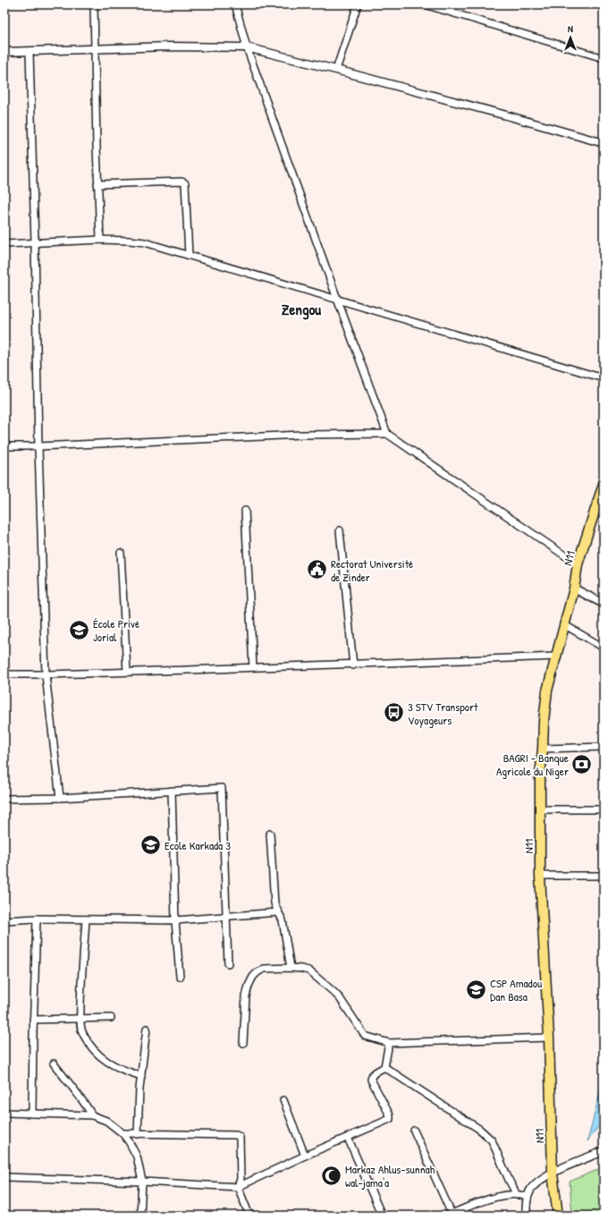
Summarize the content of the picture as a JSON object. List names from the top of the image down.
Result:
{
  "streets": {
    "main road": ["N11"]
  },
  "districts": ["Zengou"],
  "places": {
    "public building": ["Rectorat Université de Zinder"],
    "school or university": ["École Privé Jorial", "Ecole Karkada 3", "CSP Amadou Dan Basa"],
    "bus stop": ["3 STV Transport Voyageurs"],
    "bank": ["BAGRI - Banque Agricole du Niger"],
    "mosque": ["Markaz Ahlus-sunnah wal-jama'a"]
  },
  "north": "top"
}
